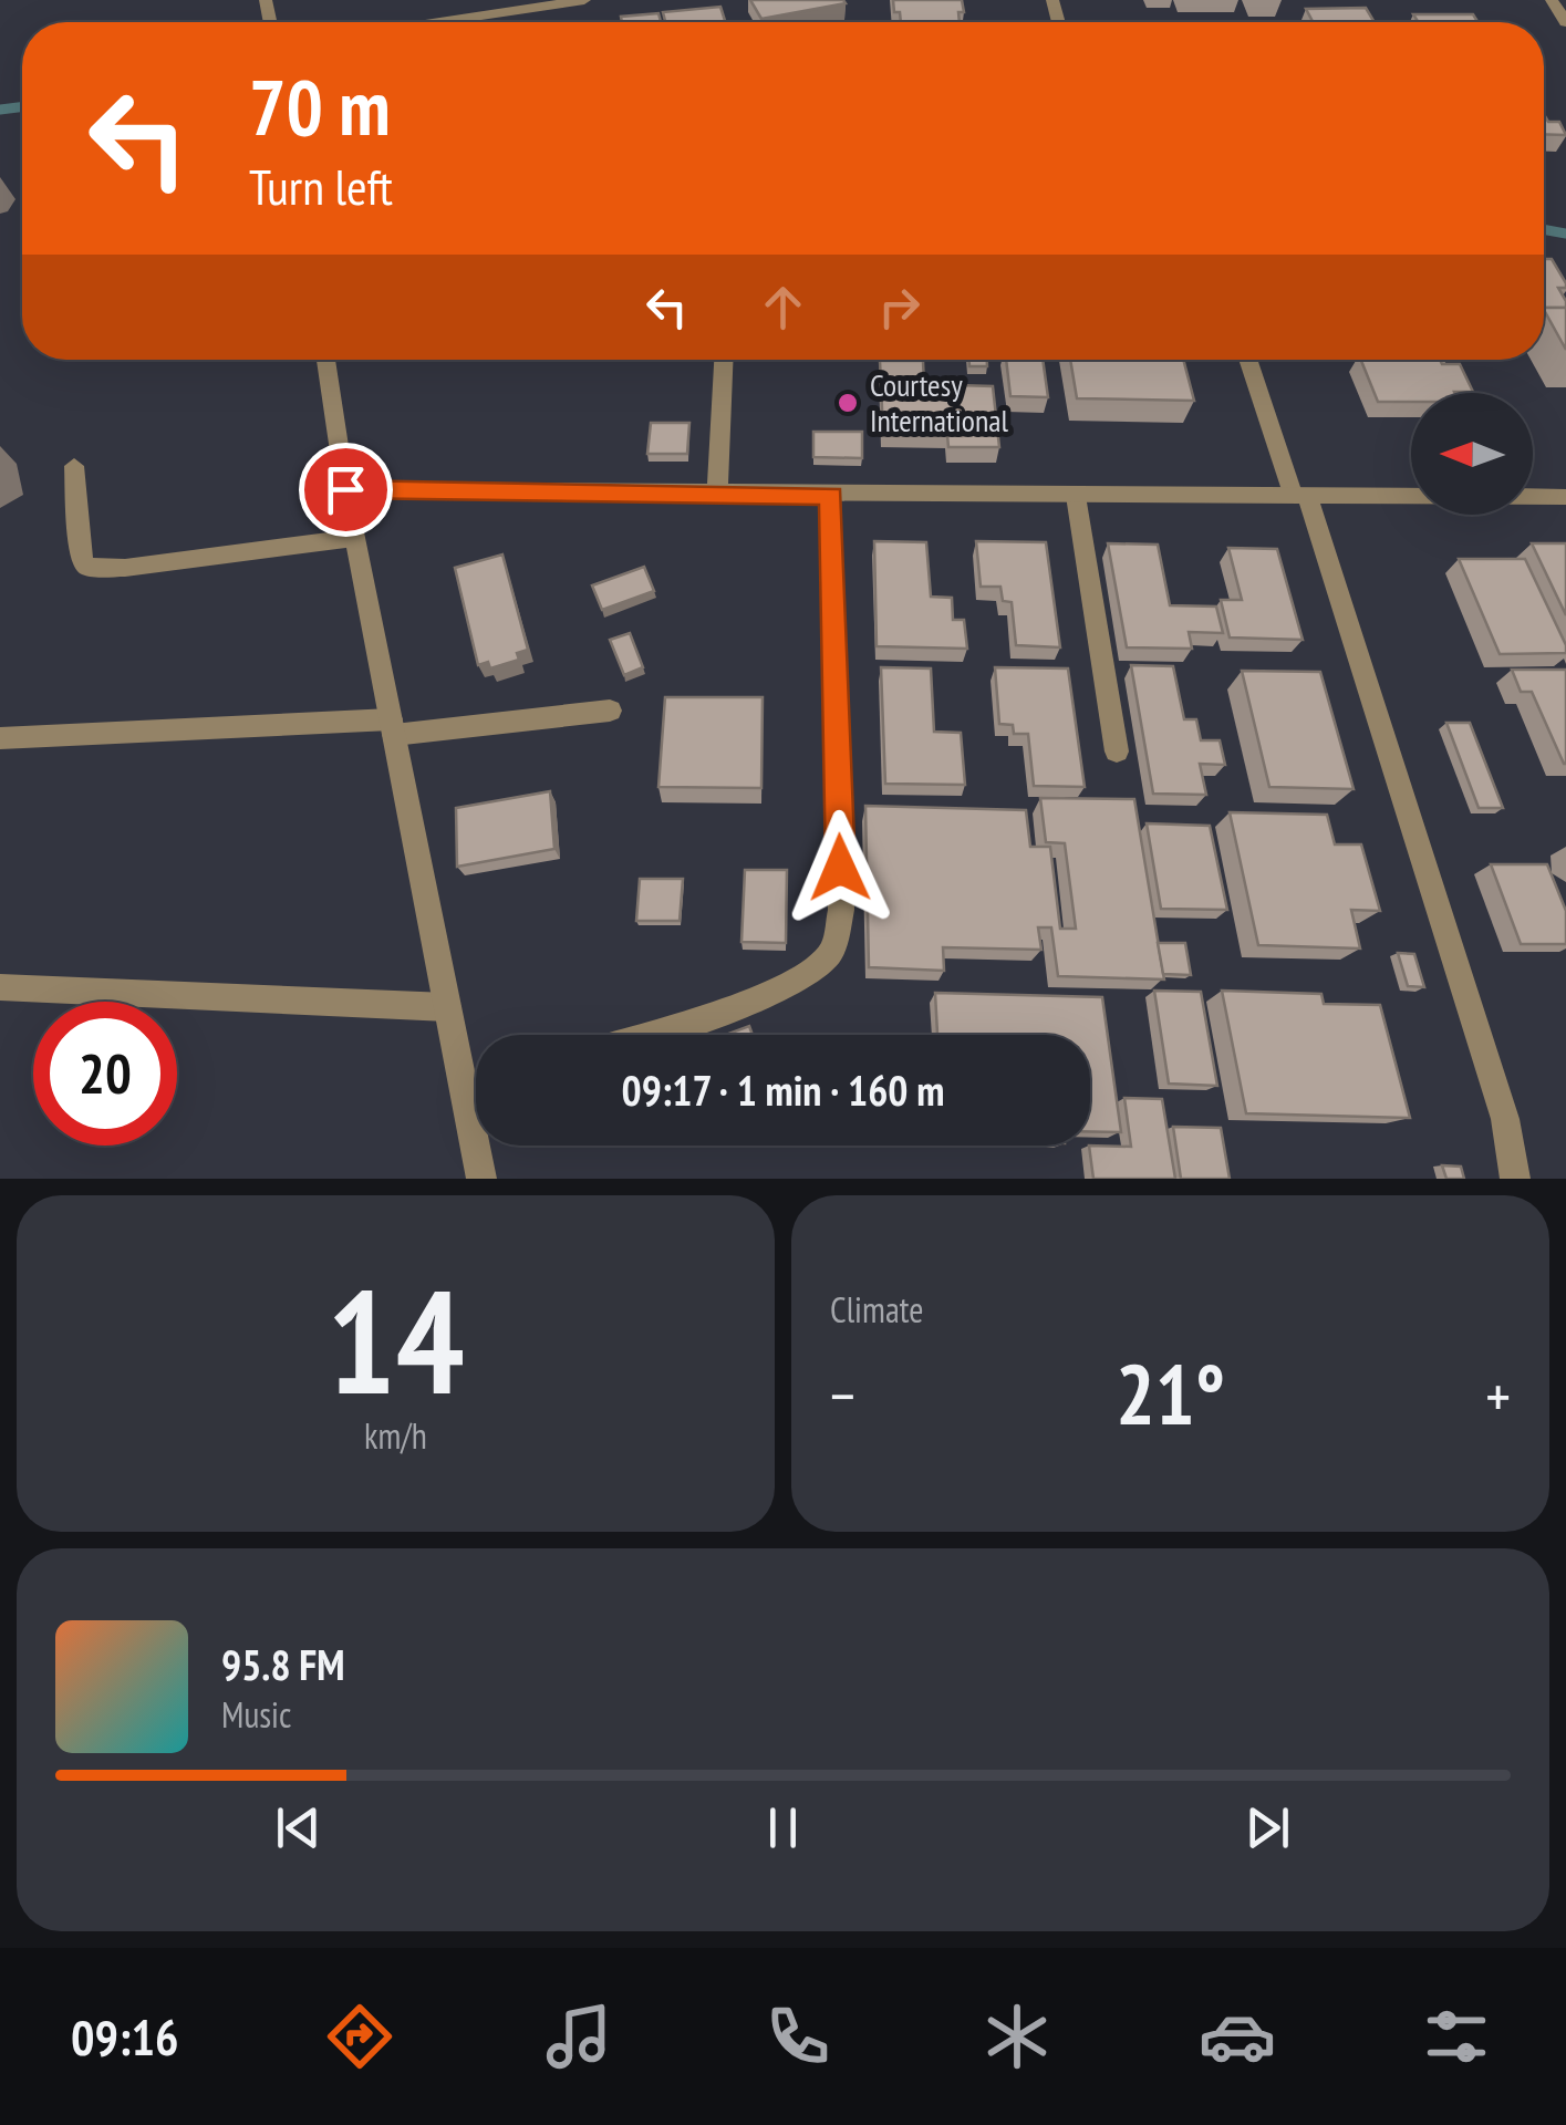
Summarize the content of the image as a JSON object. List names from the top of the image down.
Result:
{
  "places": ["Courtesy International"],
  "north": "left",
  "page": {
    "turn": ["70 m", "Turn left"],
    "limit": "20",
    "trip": "09:17 · 1 min · 160 m",
    "tile": [
      ["14", "km/h"],
      "Climate"
    ],
    "heat": ["−", "21°", "+"],
    "song": ["95.8 FM", "Music"],
    "tabs": "09:16"
  }
}
